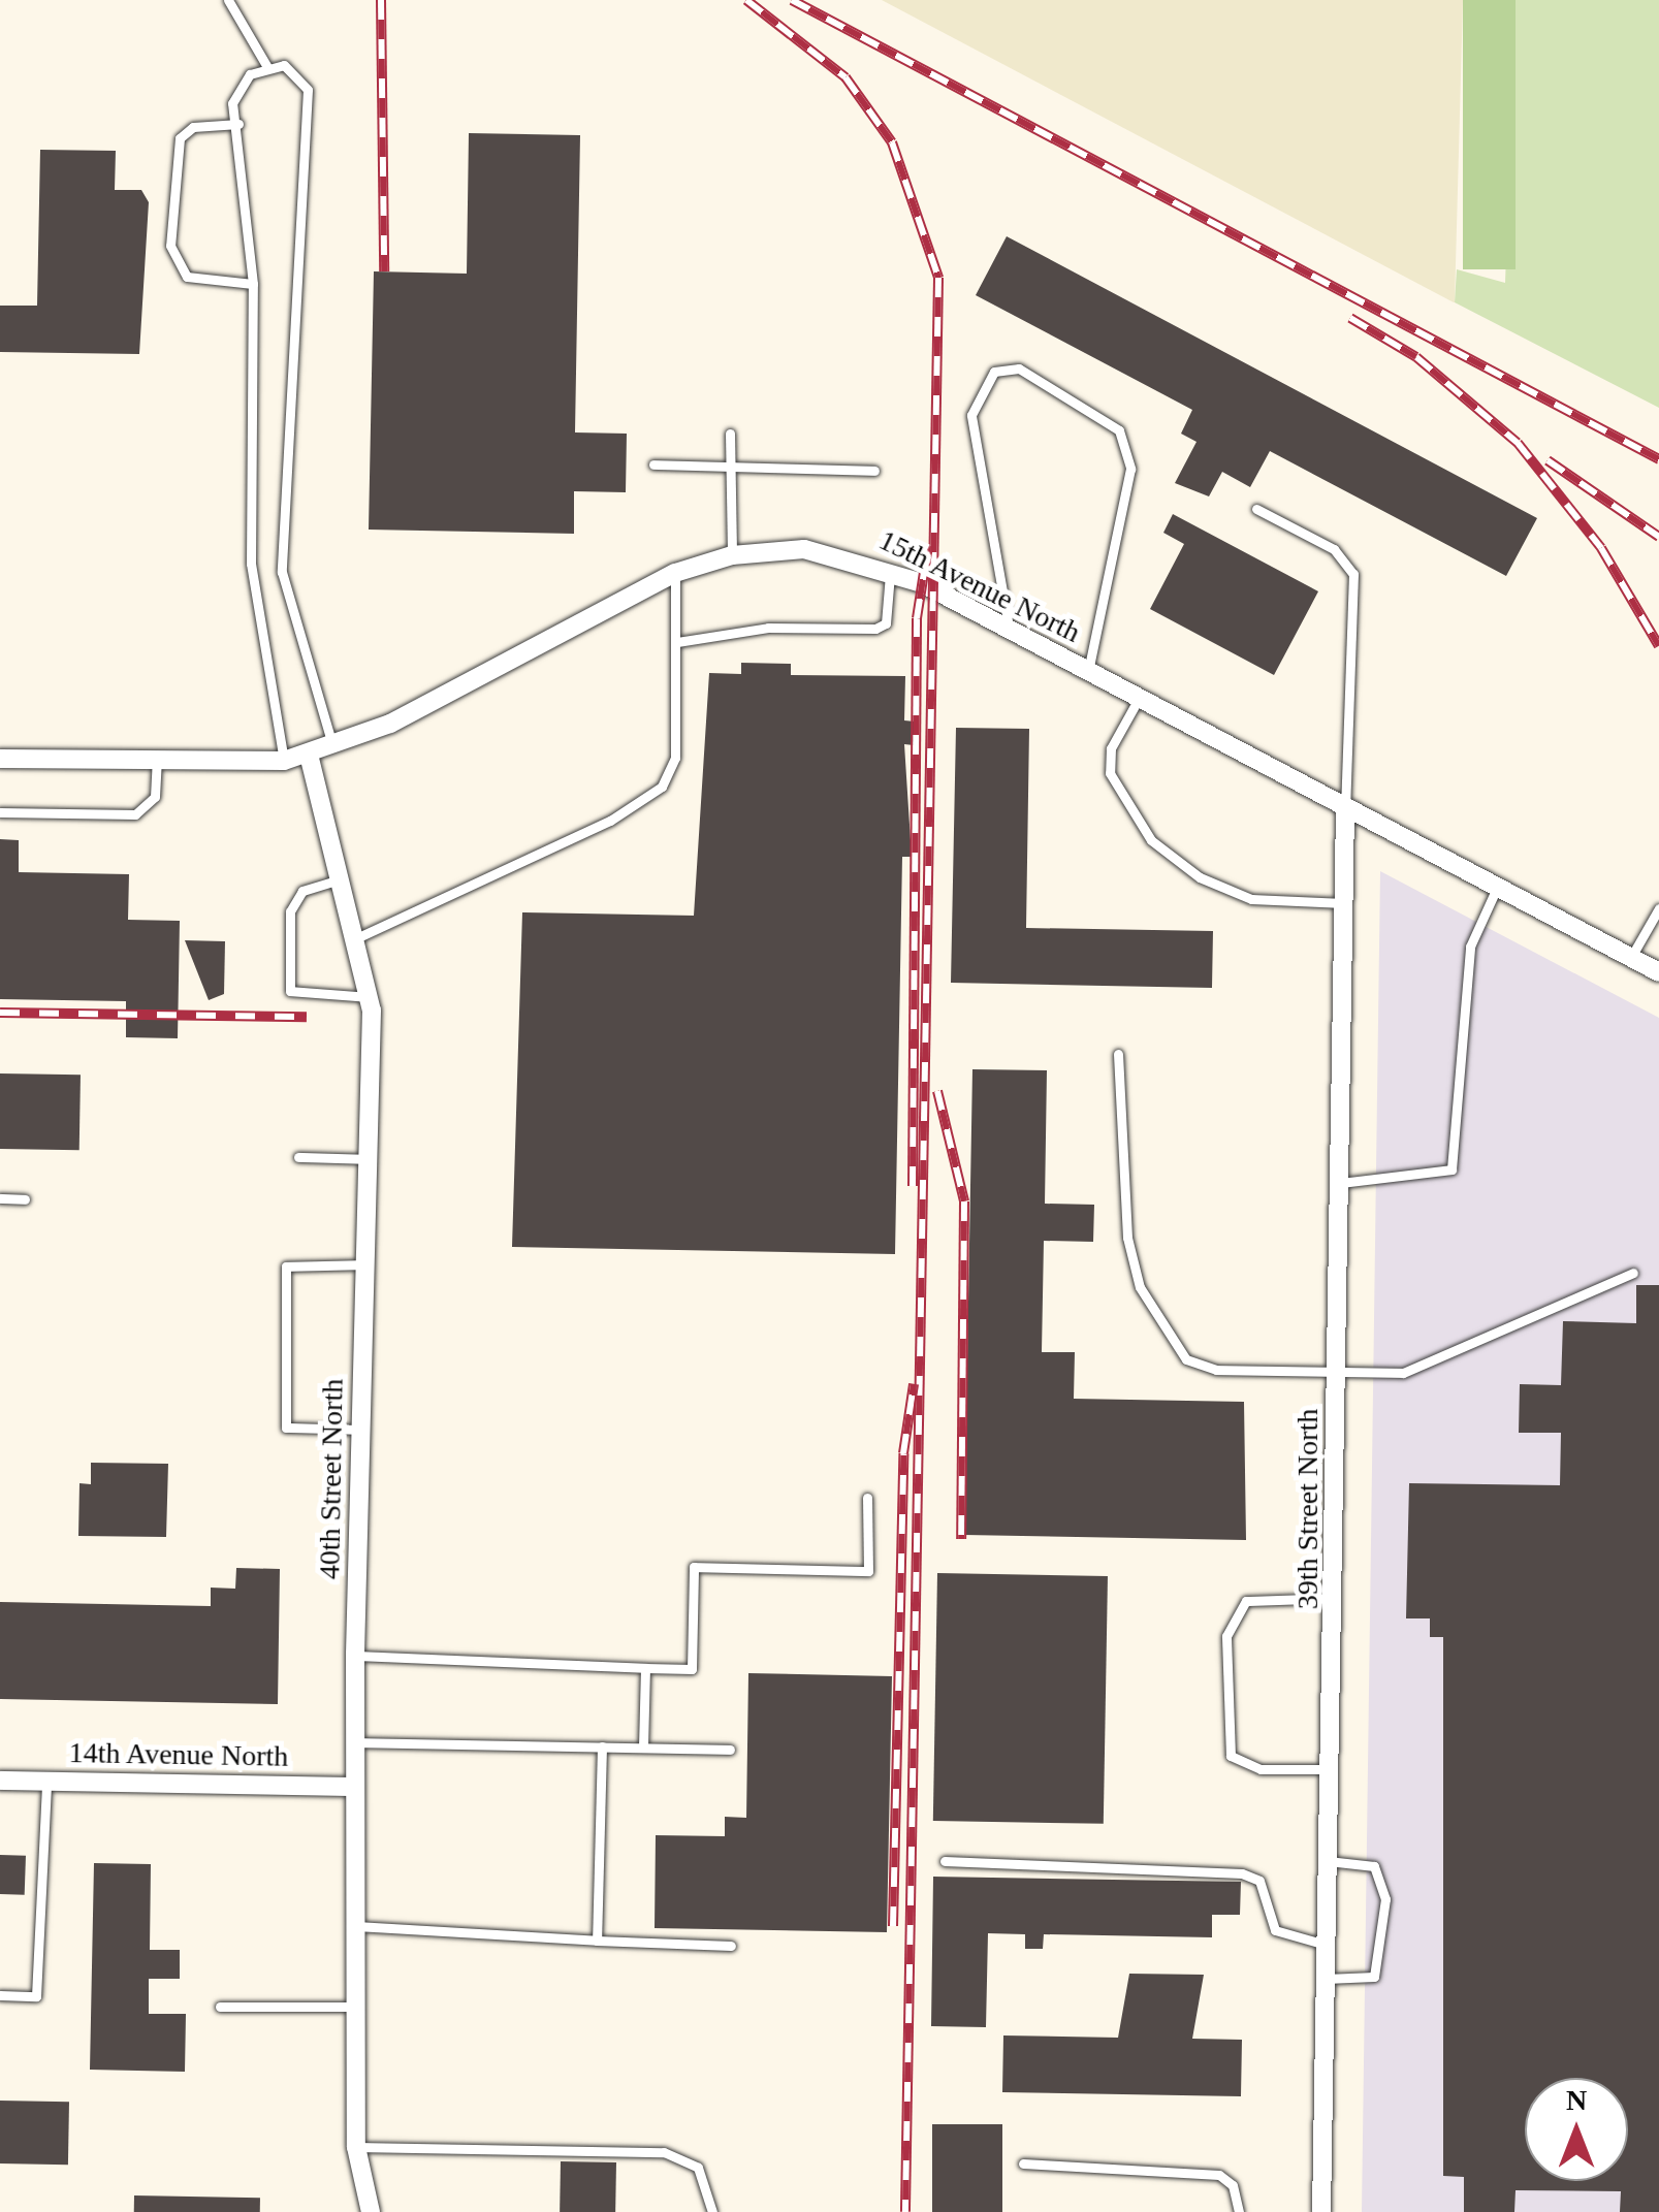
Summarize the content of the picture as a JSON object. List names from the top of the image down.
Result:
{
  "streets": {
    "street": [
      "15th Avenue North",
      "40th Street North",
      "39th Street North",
      "14th Avenue North"
    ]
  },
  "crossings": [
    ["15th Avenue North", "40th Street North"],
    ["15th Avenue North", "39th Street North"],
    ["40th Street North", "14th Avenue North"]
  ],
  "north": "top"
}
